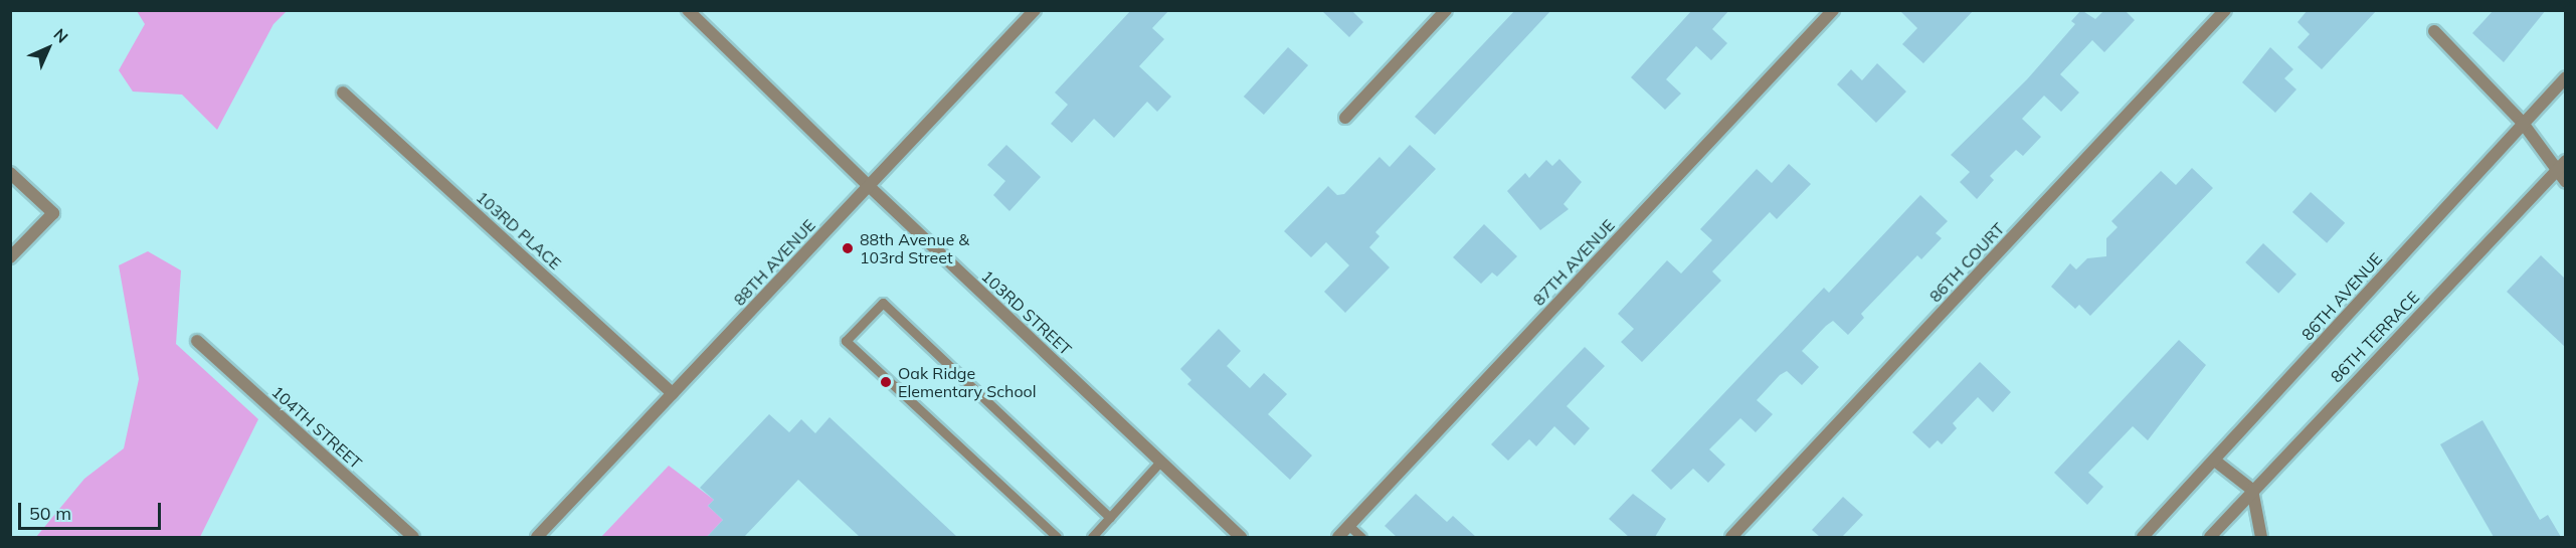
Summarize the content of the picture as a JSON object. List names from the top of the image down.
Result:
{
  "streets": {
    "street": [
      "103RD PLACE",
      "88TH AVENUE",
      "87TH AVENUE",
      "86TH COURT",
      "86TH AVENUE",
      "103RD STREET",
      "86TH TERRACE",
      "104TH STREET"
    ]
  },
  "crossings": [
    ["103RD PLACE", "88TH AVENUE"],
    ["88TH AVENUE", "103RD STREET"]
  ],
  "places": ["88th Avenue & 103rd Street", "Oak Ridge Elementary School"],
  "scale_bar": "50 m",
  "north": "top right"
}
